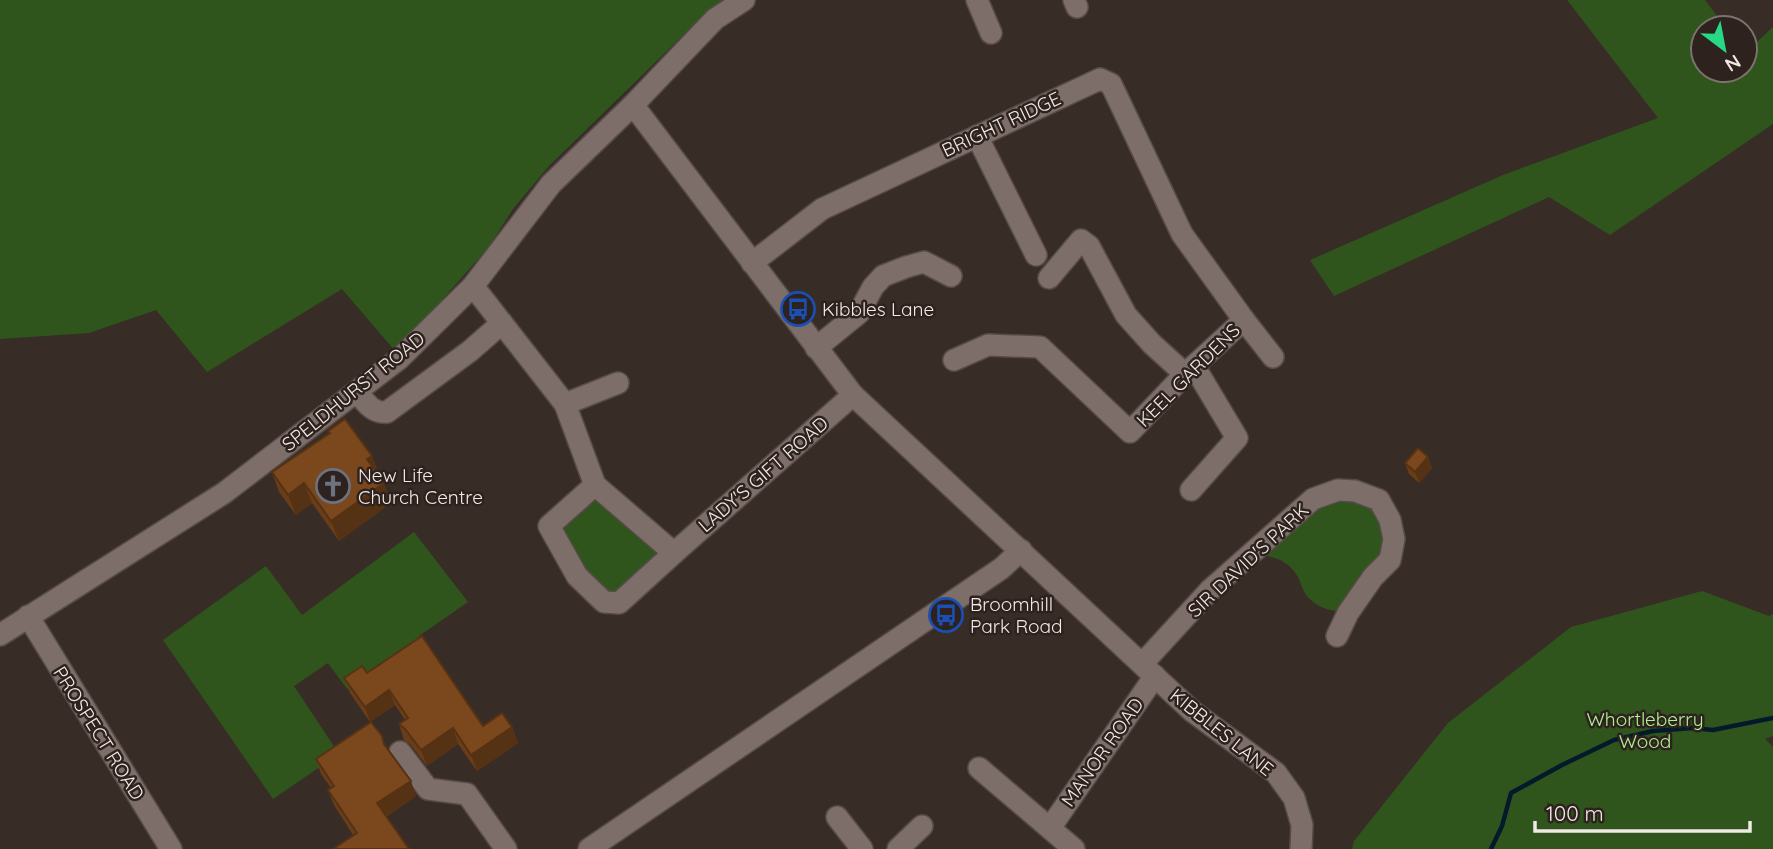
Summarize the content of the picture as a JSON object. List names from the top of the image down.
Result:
{
  "streets": {
    "street": [
      "BRIGHT RIDGE",
      "KEEL GARDENS",
      "SPELDHURST ROAD",
      "LADY'S GIFT ROAD",
      "SIR DAVID'S PARK",
      "KIBBLES LANE",
      "PROSPECT ROAD",
      "MANOR ROAD"
    ]
  },
  "crossings": [
    ["BRIGHT RIDGE", "KEEL GARDENS"],
    ["BRIGHT RIDGE", "KIBBLES LANE"],
    ["SPELDHURST ROAD", "KIBBLES LANE"],
    ["SPELDHURST ROAD", "PROSPECT ROAD"],
    ["LADY'S GIFT ROAD", "KIBBLES LANE"],
    ["SIR DAVID'S PARK", "KIBBLES LANE"],
    ["SIR DAVID'S PARK", "MANOR ROAD"],
    ["KIBBLES LANE", "MANOR ROAD"]
  ],
  "parks": ["Whortleberry Wood"],
  "places": {
    "bus stop": ["Kibbles Lane", "Broomhill Park Road"],
    "church": ["New Life Church Centre"]
  },
  "scale_bar": "100 m",
  "north": "bottom right"
}
